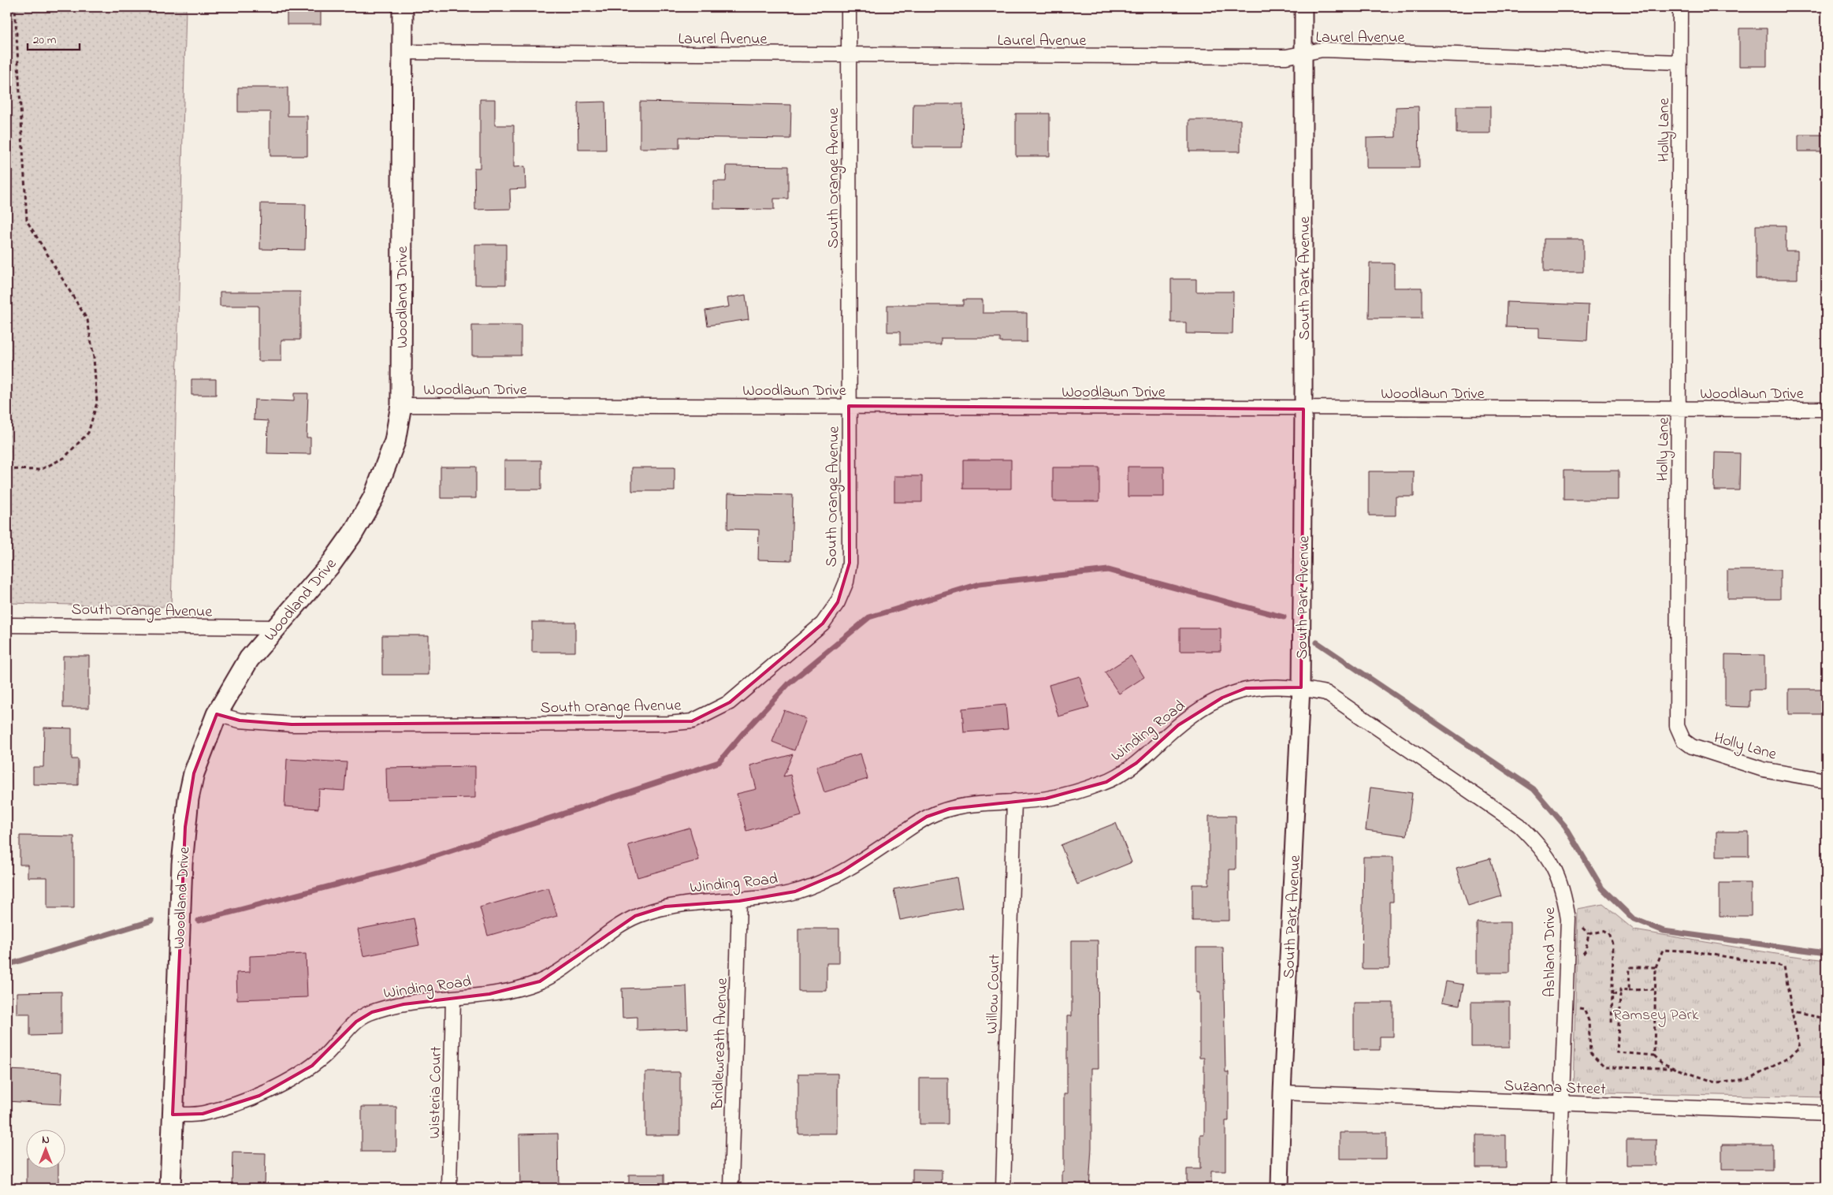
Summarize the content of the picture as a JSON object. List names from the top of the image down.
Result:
{
  "streets": {
    "main road": ["Woodland Drive"],
    "street": [
      "Laurel Avenue",
      "Holly Lane",
      "South Orange Avenue",
      "South Park Avenue",
      "Woodlawn Drive",
      "Winding Road",
      "Ashland Drive",
      "Willow Court",
      "Bridlewreath Avenue",
      "Suzanna Street",
      "Wisteria Court"
    ]
  },
  "crossings": [
    ["Laurel Avenue", "Holly Lane"],
    ["Laurel Avenue", "South Orange Avenue"],
    ["Laurel Avenue", "South Park Avenue"],
    ["Laurel Avenue", "Woodland Drive"],
    ["Holly Lane", "Woodlawn Drive"],
    ["South Orange Avenue", "Woodland Drive"],
    ["South Orange Avenue", "Woodlawn Drive"],
    ["South Park Avenue", "Woodlawn Drive"],
    ["South Park Avenue", "Winding Road"],
    ["South Park Avenue", "Ashland Drive"],
    ["South Park Avenue", "Suzanna Street"],
    ["Woodland Drive", "Woodlawn Drive"],
    ["Woodland Drive", "Winding Road"],
    ["Winding Road", "Ashland Drive"],
    ["Winding Road", "Willow Court"],
    ["Winding Road", "Bridlewreath Avenue"],
    ["Winding Road", "Wisteria Court"],
    ["Ashland Drive", "Suzanna Street"]
  ],
  "parks": ["Ramsey Park"],
  "scale_bar": "20 m",
  "north": "top"
}
